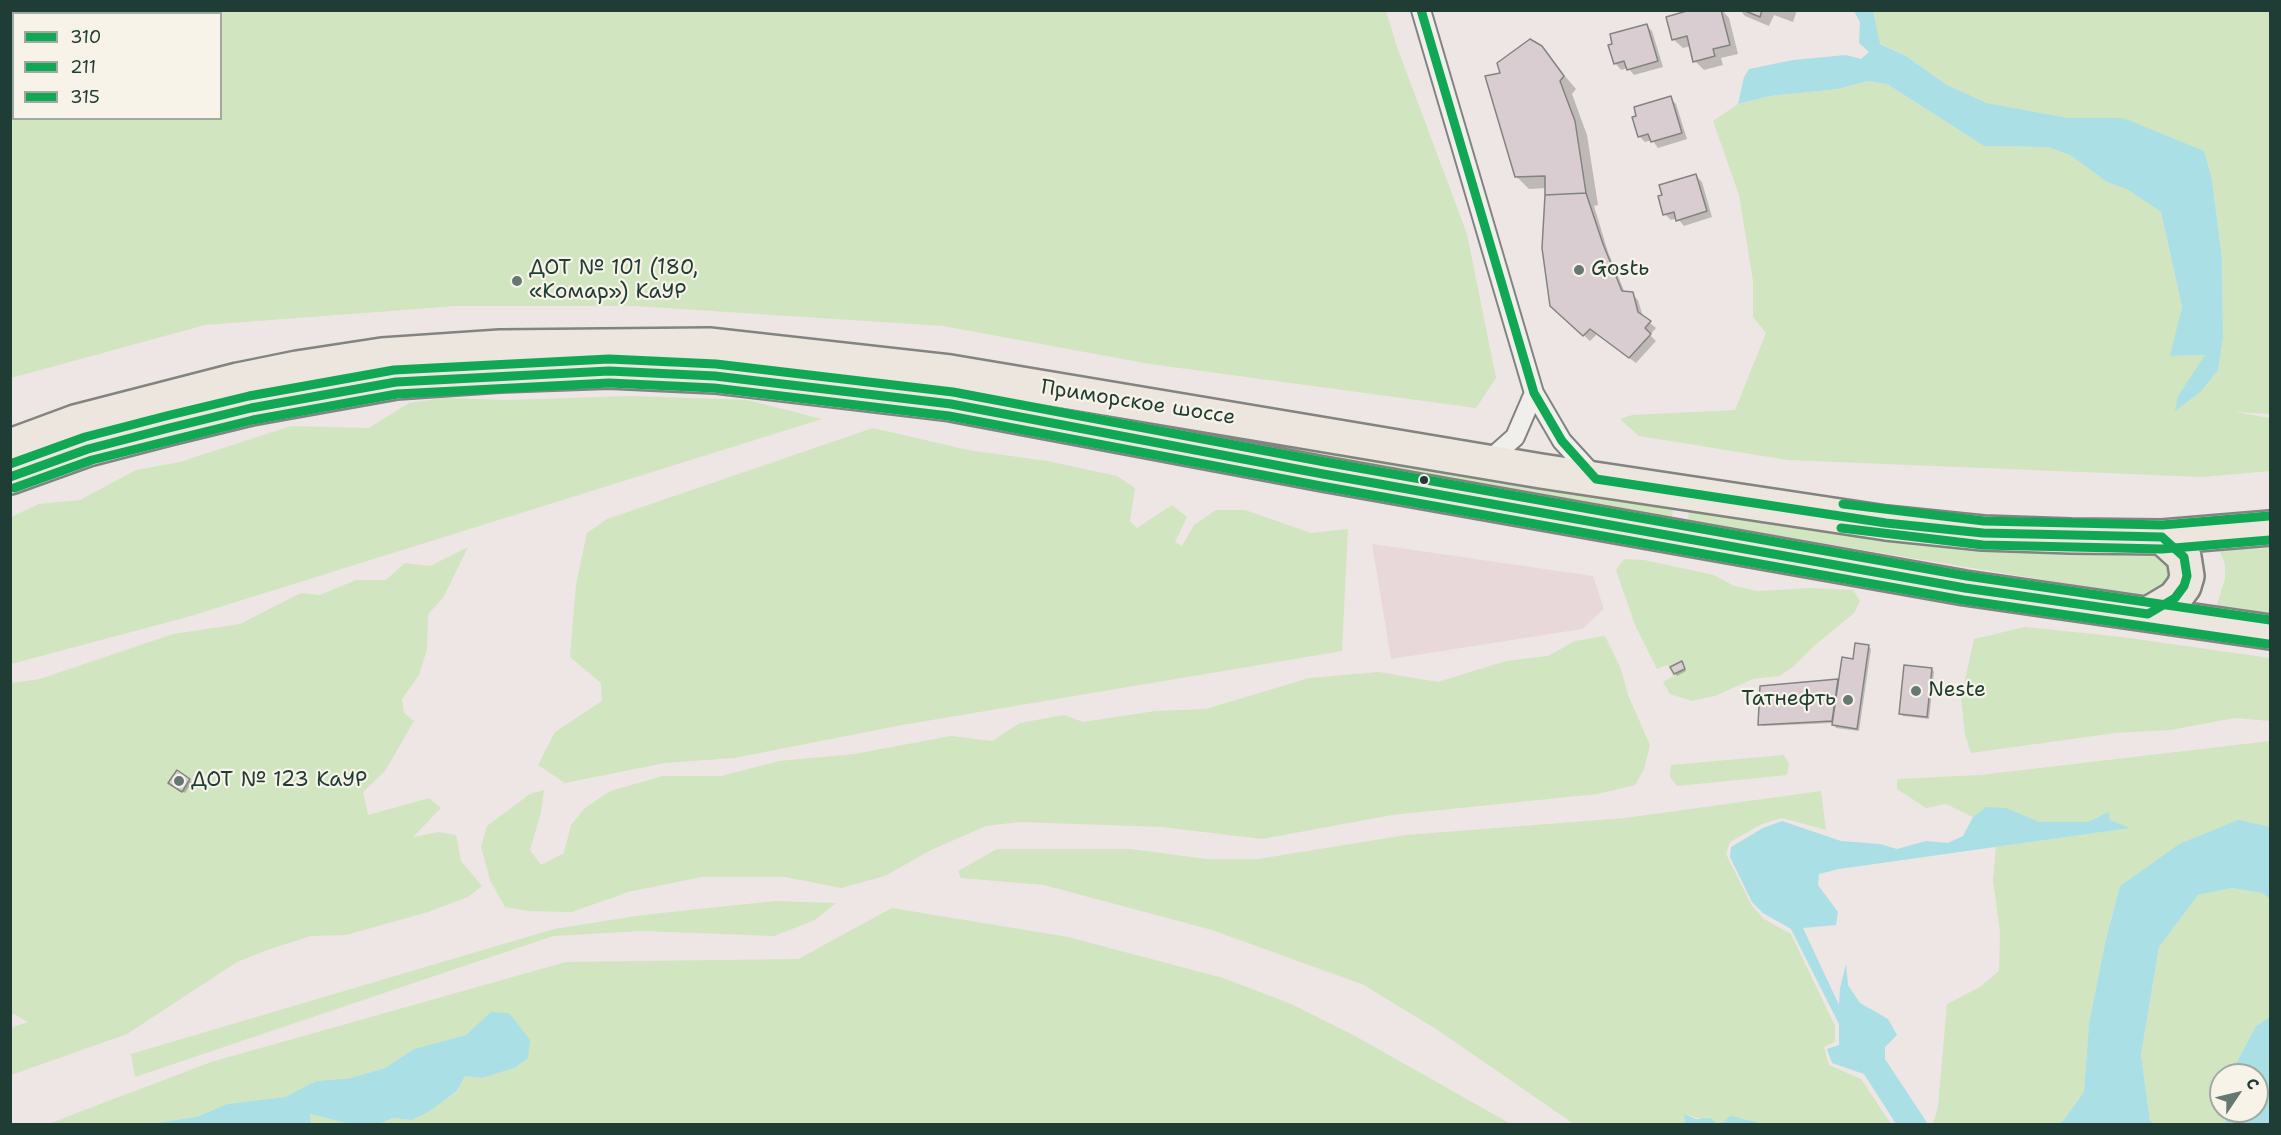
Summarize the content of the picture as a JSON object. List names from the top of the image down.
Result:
{
  "streets": {
    "highway": ["Приморское шоссе"]
  },
  "places": [
    "Gostь",
    "ДОТ № 101 (180, «Комар») КаУР",
    "Neste",
    "Татнефть",
    "ДОТ № 123 КаУР"
  ],
  "lines": ["transit line 310", "transit line 315", "transit line 211"],
  "legend": ["310", "211", "315"],
  "north": "top right"
}
